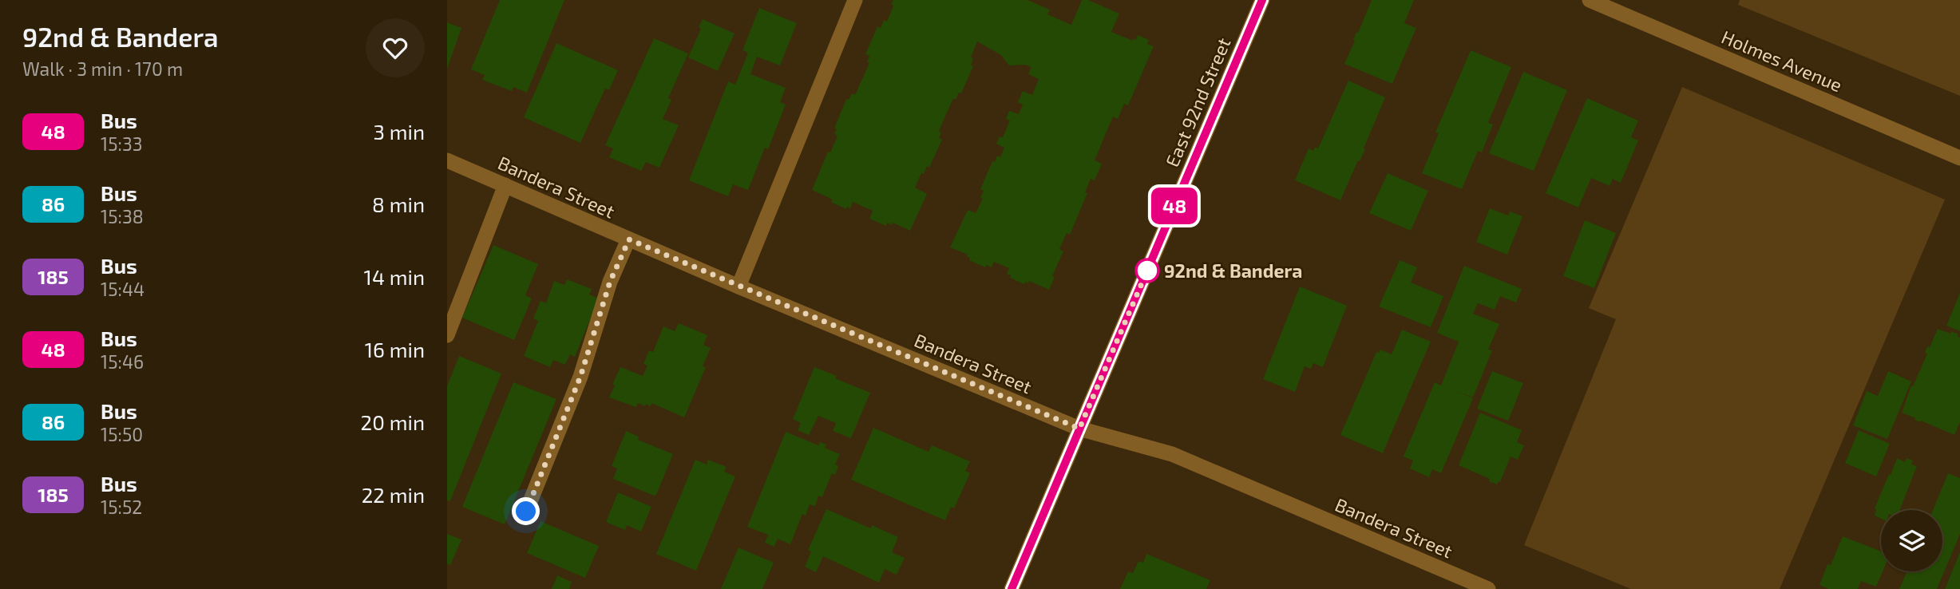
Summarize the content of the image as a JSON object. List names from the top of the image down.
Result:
{
  "streets": {
    "street": ["Holmes Avenue", "East 92nd Street", "Bandera Street"]
  },
  "crossings": [
    ["East 92nd Street", "Bandera Street"]
  ],
  "places": ["92nd & Bandera"],
  "lines": ["bus line 48"],
  "page": {
    "heading": ["92nd & Bandera", "Walk · 3 min · 170 m"],
    "on_map": "48",
    "list": [
      {
        "mark": "48",
        "name": "Bus",
        "note": "15:33",
        "value": "3 min"
      },
      {
        "mark": "86",
        "name": "Bus",
        "note": "15:38",
        "value": "8 min"
      },
      {
        "mark": "185",
        "name": "Bus",
        "note": "15:44",
        "value": "14 min"
      },
      {
        "mark": "48",
        "name": "Bus",
        "note": "15:46",
        "value": "16 min"
      },
      {
        "mark": "86",
        "name": "Bus",
        "note": "15:50",
        "value": "20 min"
      },
      {
        "mark": "185",
        "name": "Bus",
        "note": "15:52",
        "value": "22 min"
      }
    ]
  }
}
